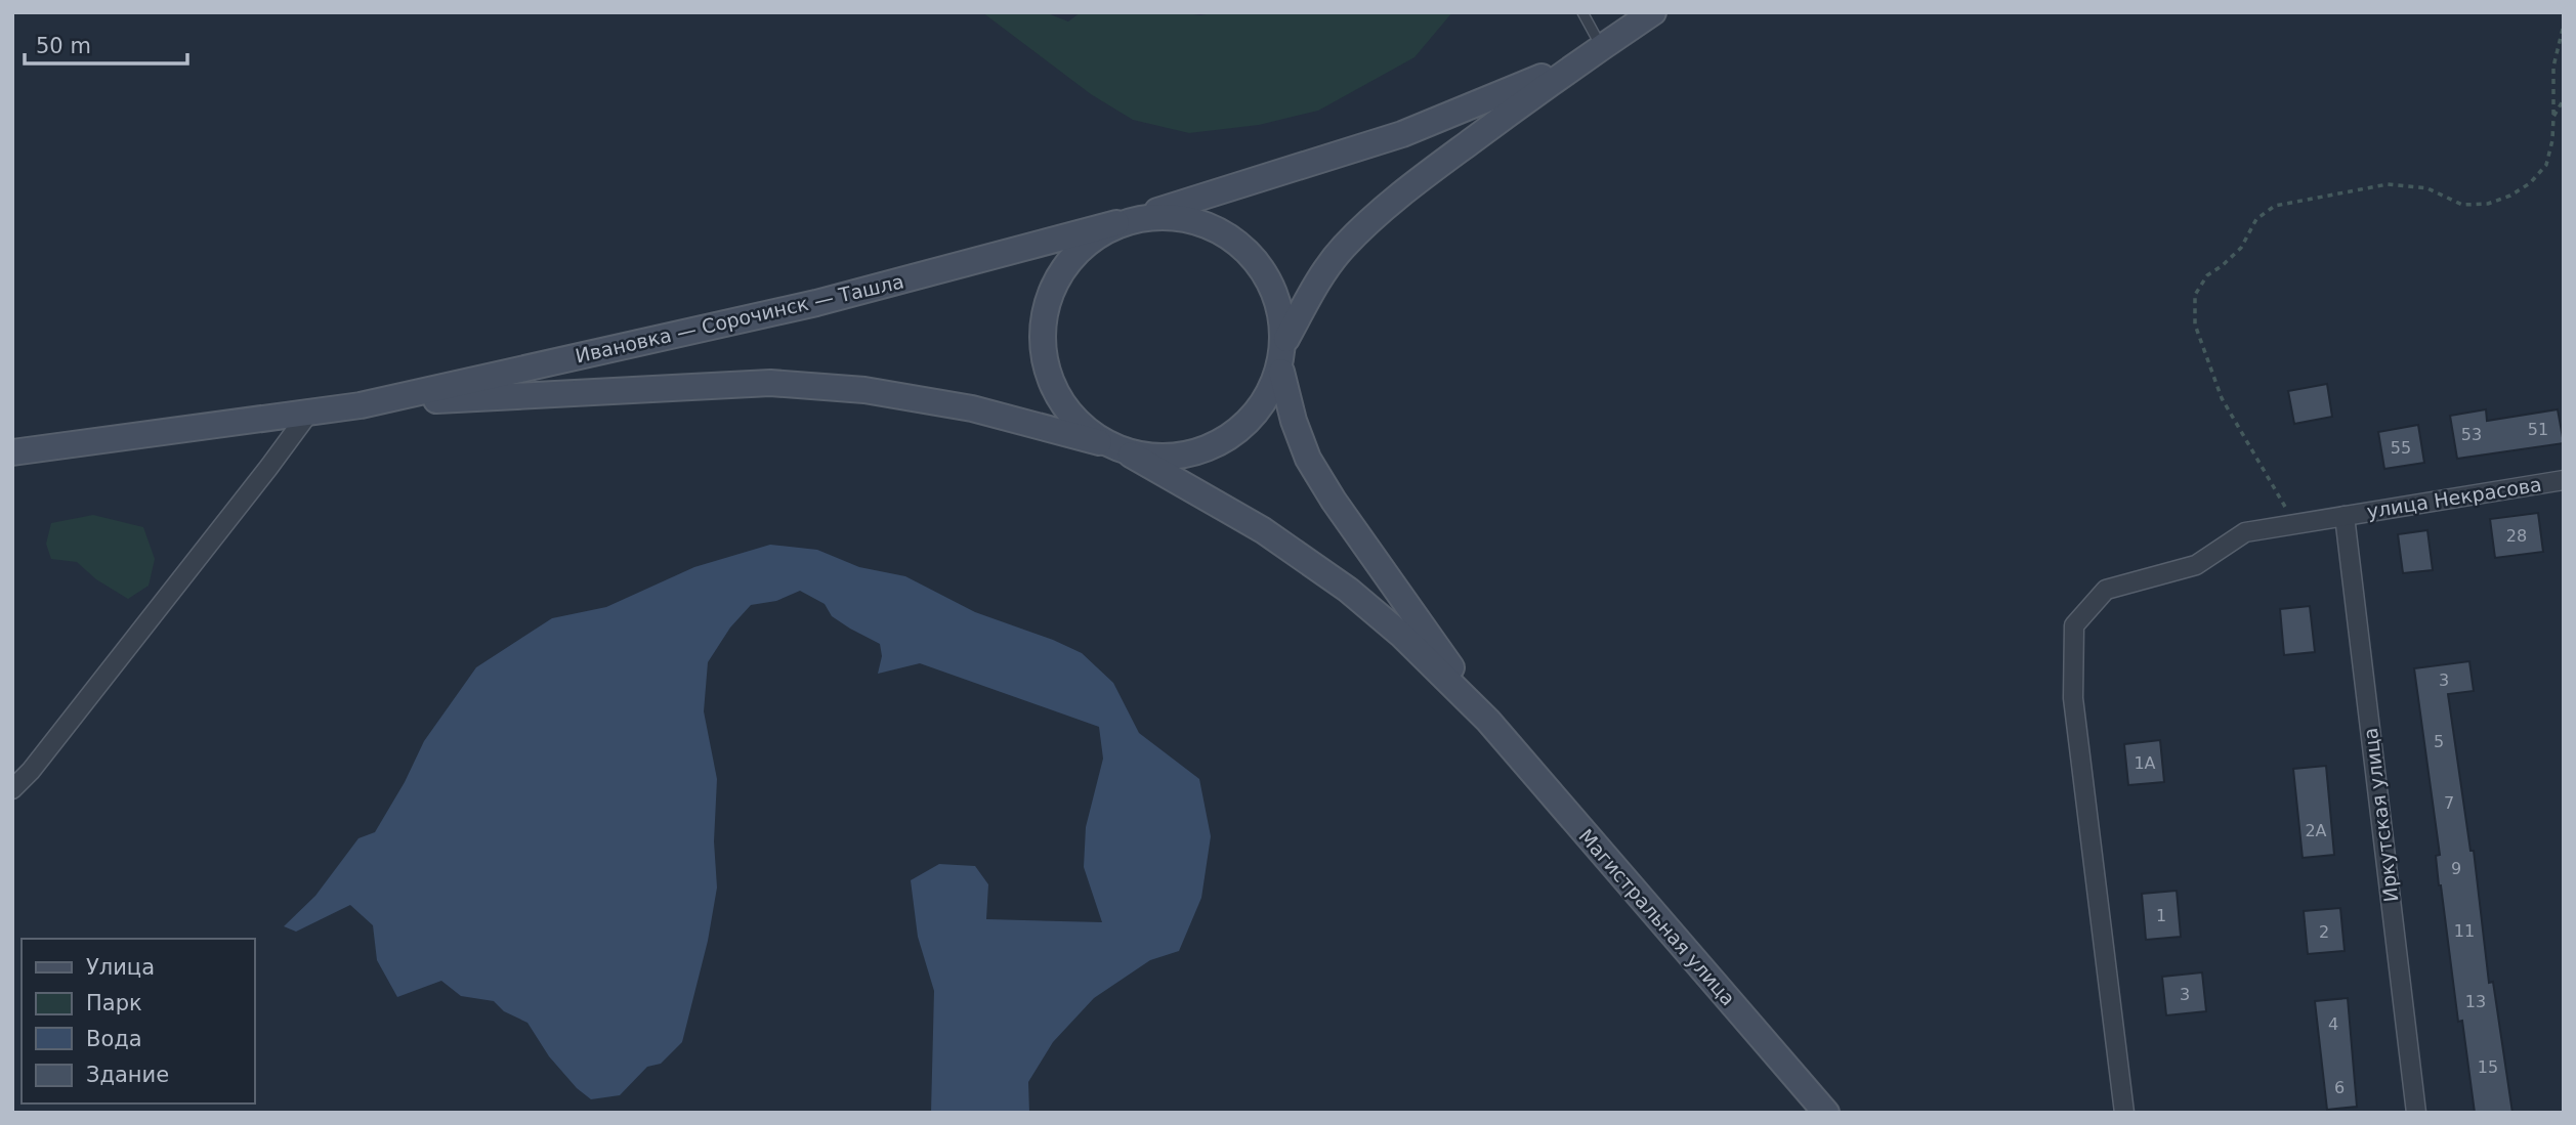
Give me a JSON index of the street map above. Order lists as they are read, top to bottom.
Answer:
{
  "streets": {
    "main road": ["Ивановка — Сорочинск — Ташла", "Магистральная улица"],
    "street": ["улица Некрасова", "Иркутская улица"]
  },
  "crossings": [
    ["Ивановка — Сорочинск — Ташла", "Магистральная улица"],
    ["улица Некрасова", "Иркутская улица"]
  ],
  "house_numbers": [
    "51",
    "53",
    "55",
    "28",
    "3",
    "5",
    "1А",
    "7",
    "2А",
    "9",
    "1",
    "11",
    "2",
    "3",
    "13",
    "4",
    "15",
    "6"
  ],
  "legend": [
    "Улица",
    "Парк",
    "Вода",
    "Здание"
  ],
  "scale_bar": "50 m"
}
